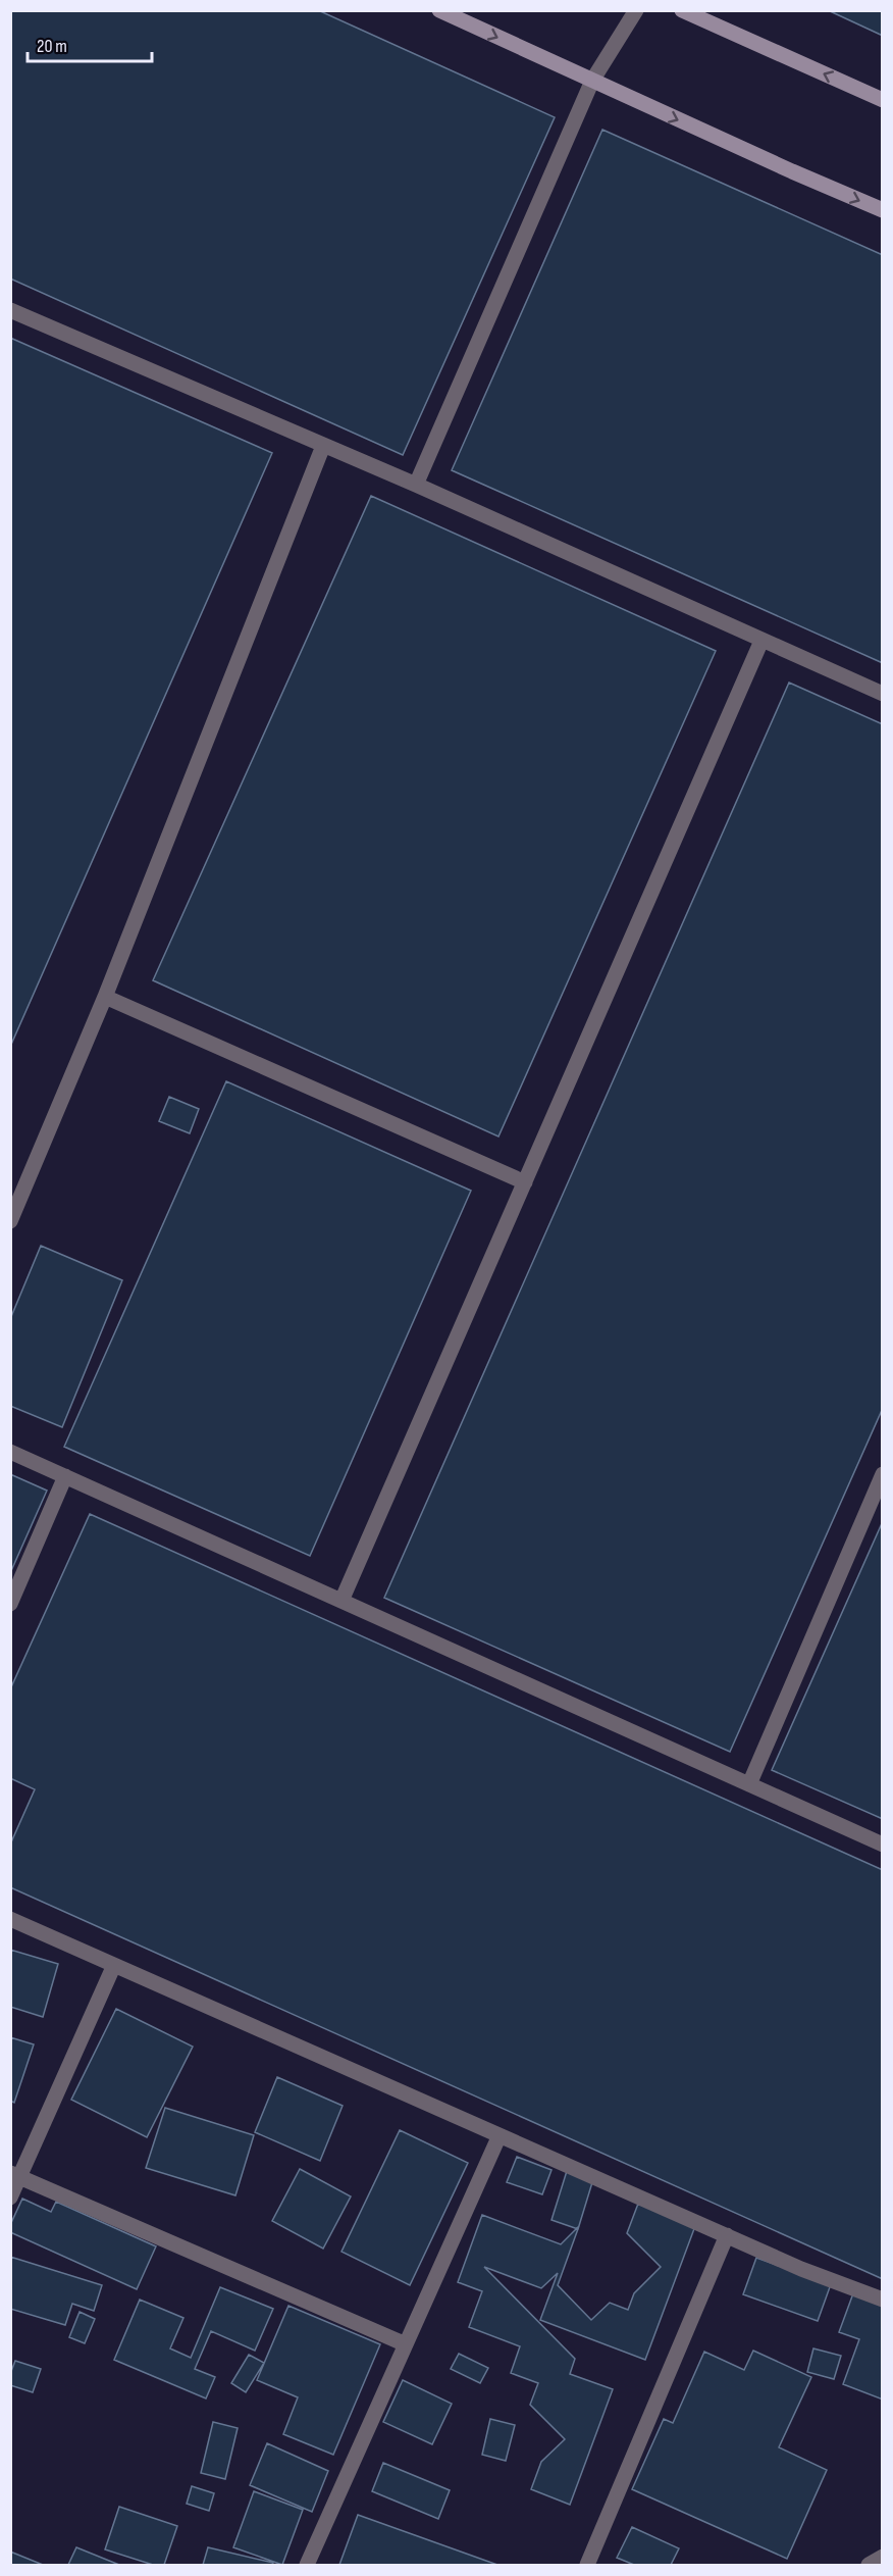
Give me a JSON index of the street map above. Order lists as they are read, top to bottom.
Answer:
{
  "scale_bar": "20 m"
}
